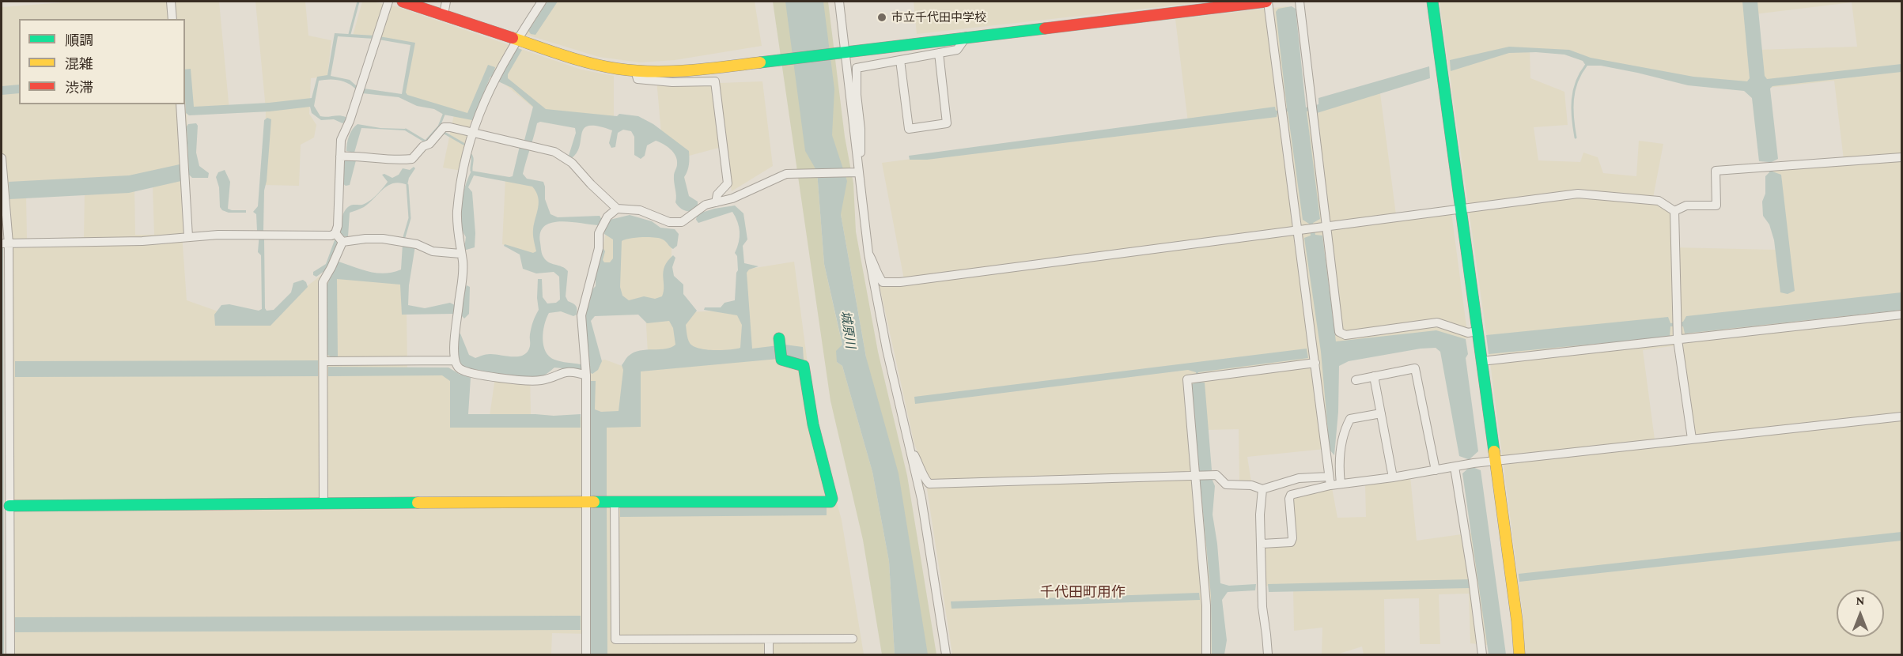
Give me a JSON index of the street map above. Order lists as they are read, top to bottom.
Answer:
{
  "districts": ["千代田町用作"],
  "water": ["城原川"],
  "places": ["市立千代田中学校"],
  "legend": ["順調", "混雑", "渋滞"],
  "north": "top"
}
